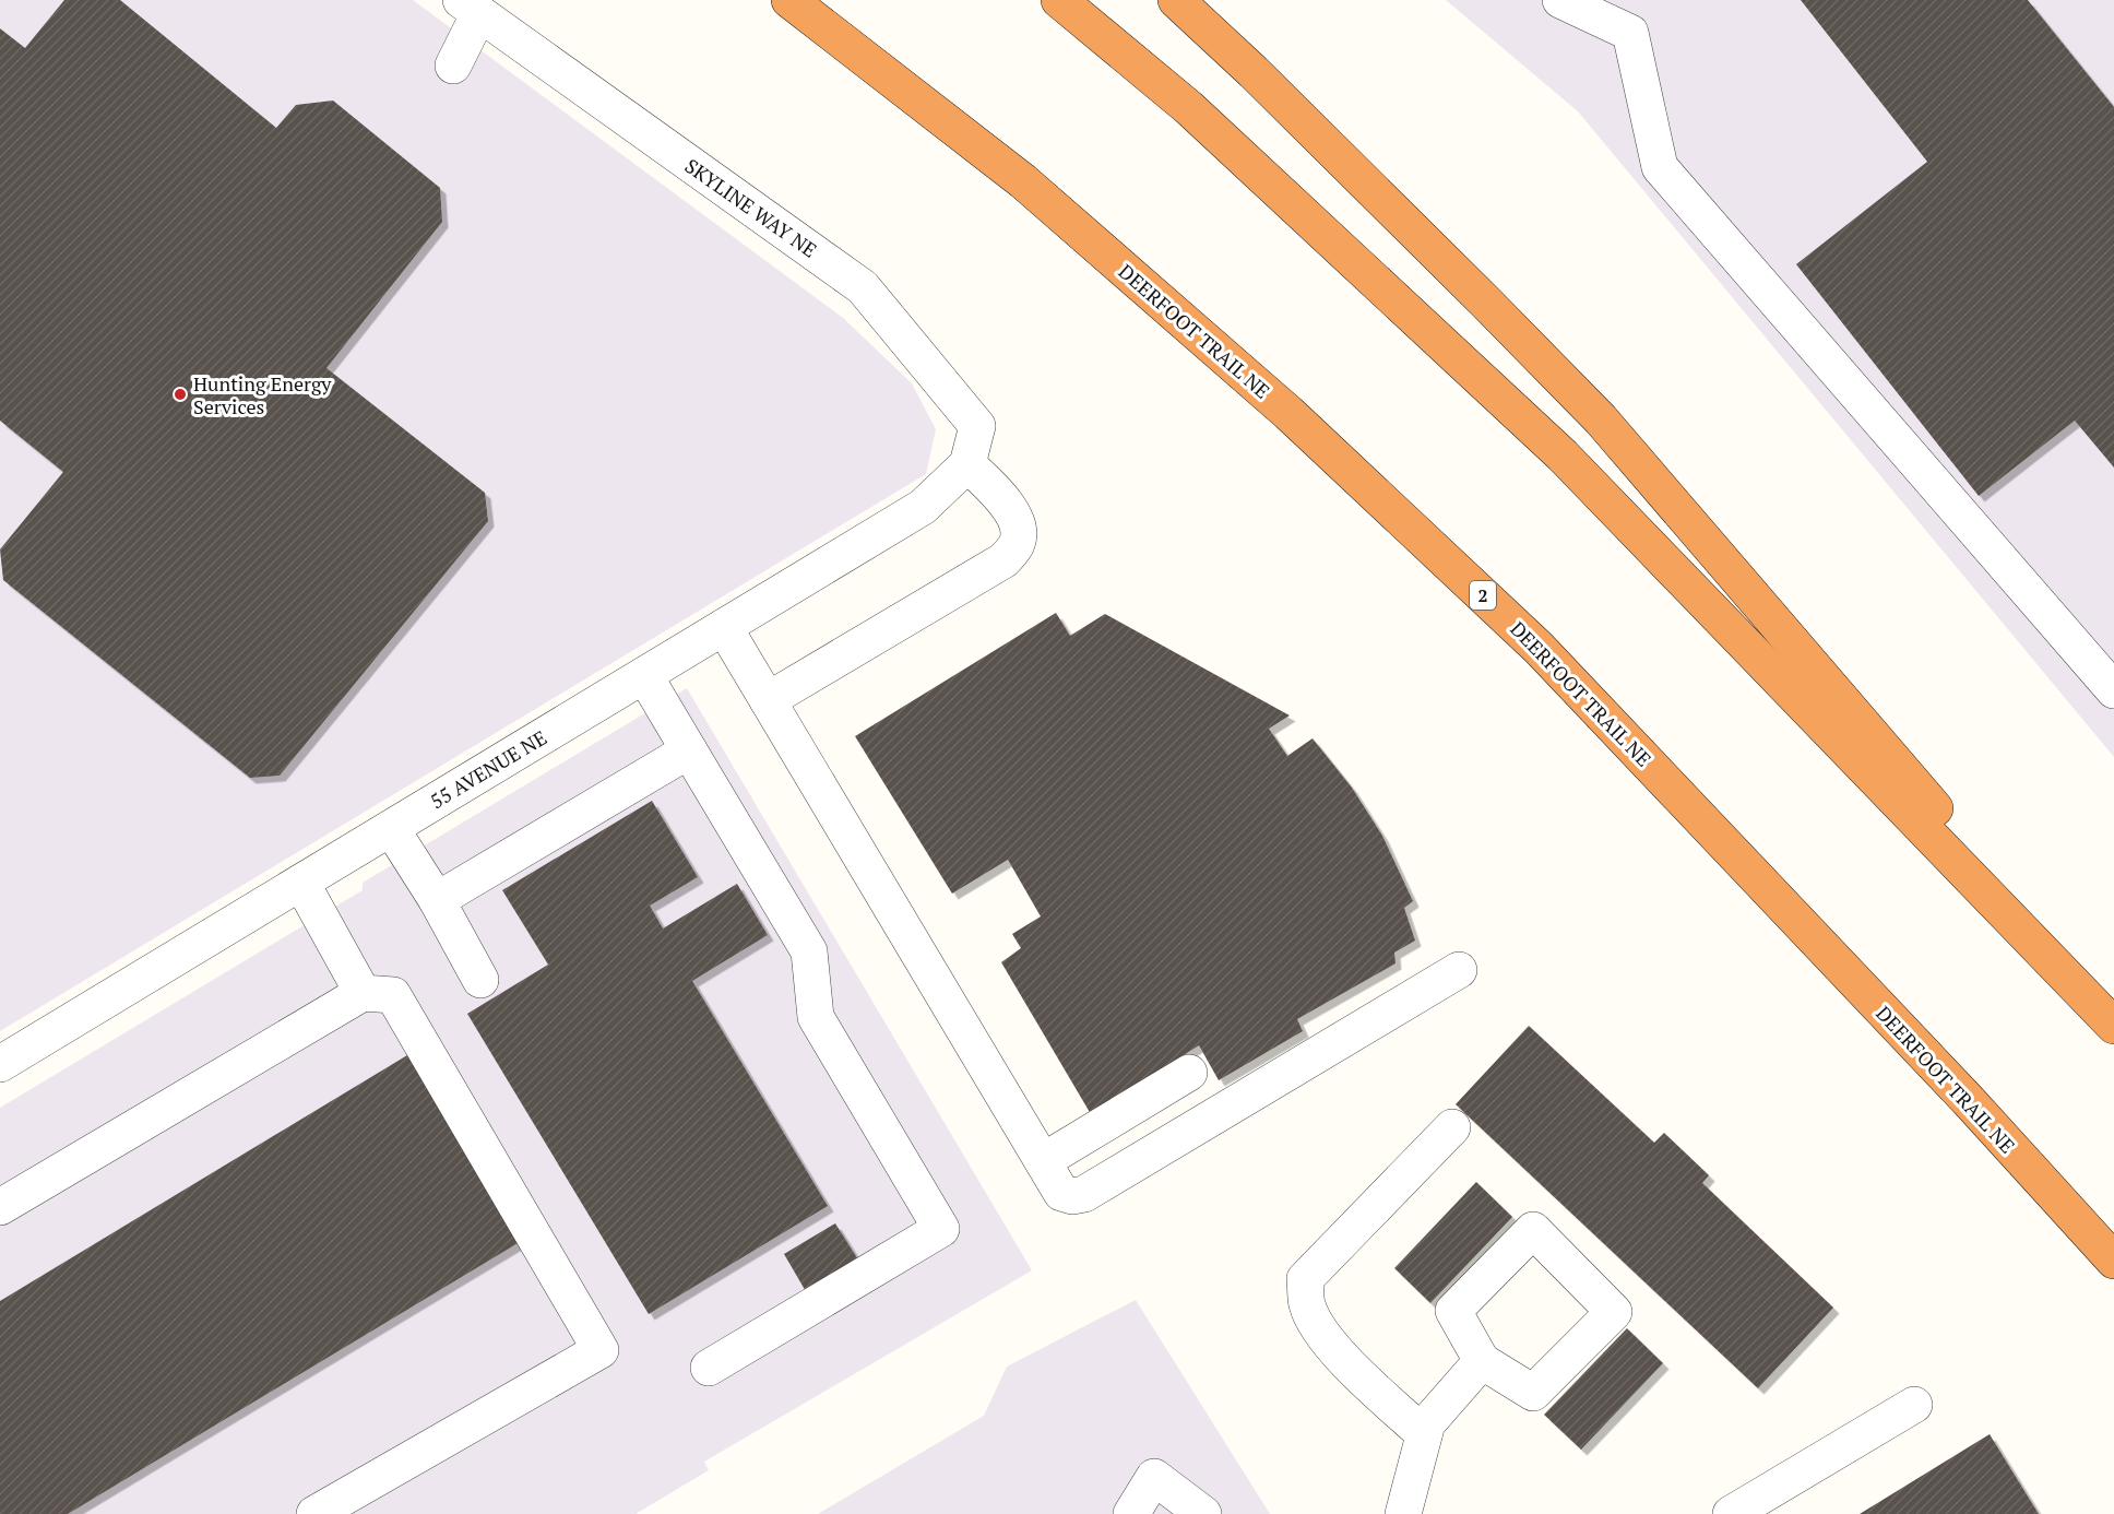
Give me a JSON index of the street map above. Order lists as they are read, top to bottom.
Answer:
{
  "streets": {
    "highway": ["DEERFOOT TRAIL NE", "2"],
    "street": ["SKYLINE WAY NE", "55 AVENUE NE"]
  },
  "crossings": [
    ["SKYLINE WAY NE", "55 AVENUE NE"]
  ],
  "places": ["Hunting Energy Services"]
}
